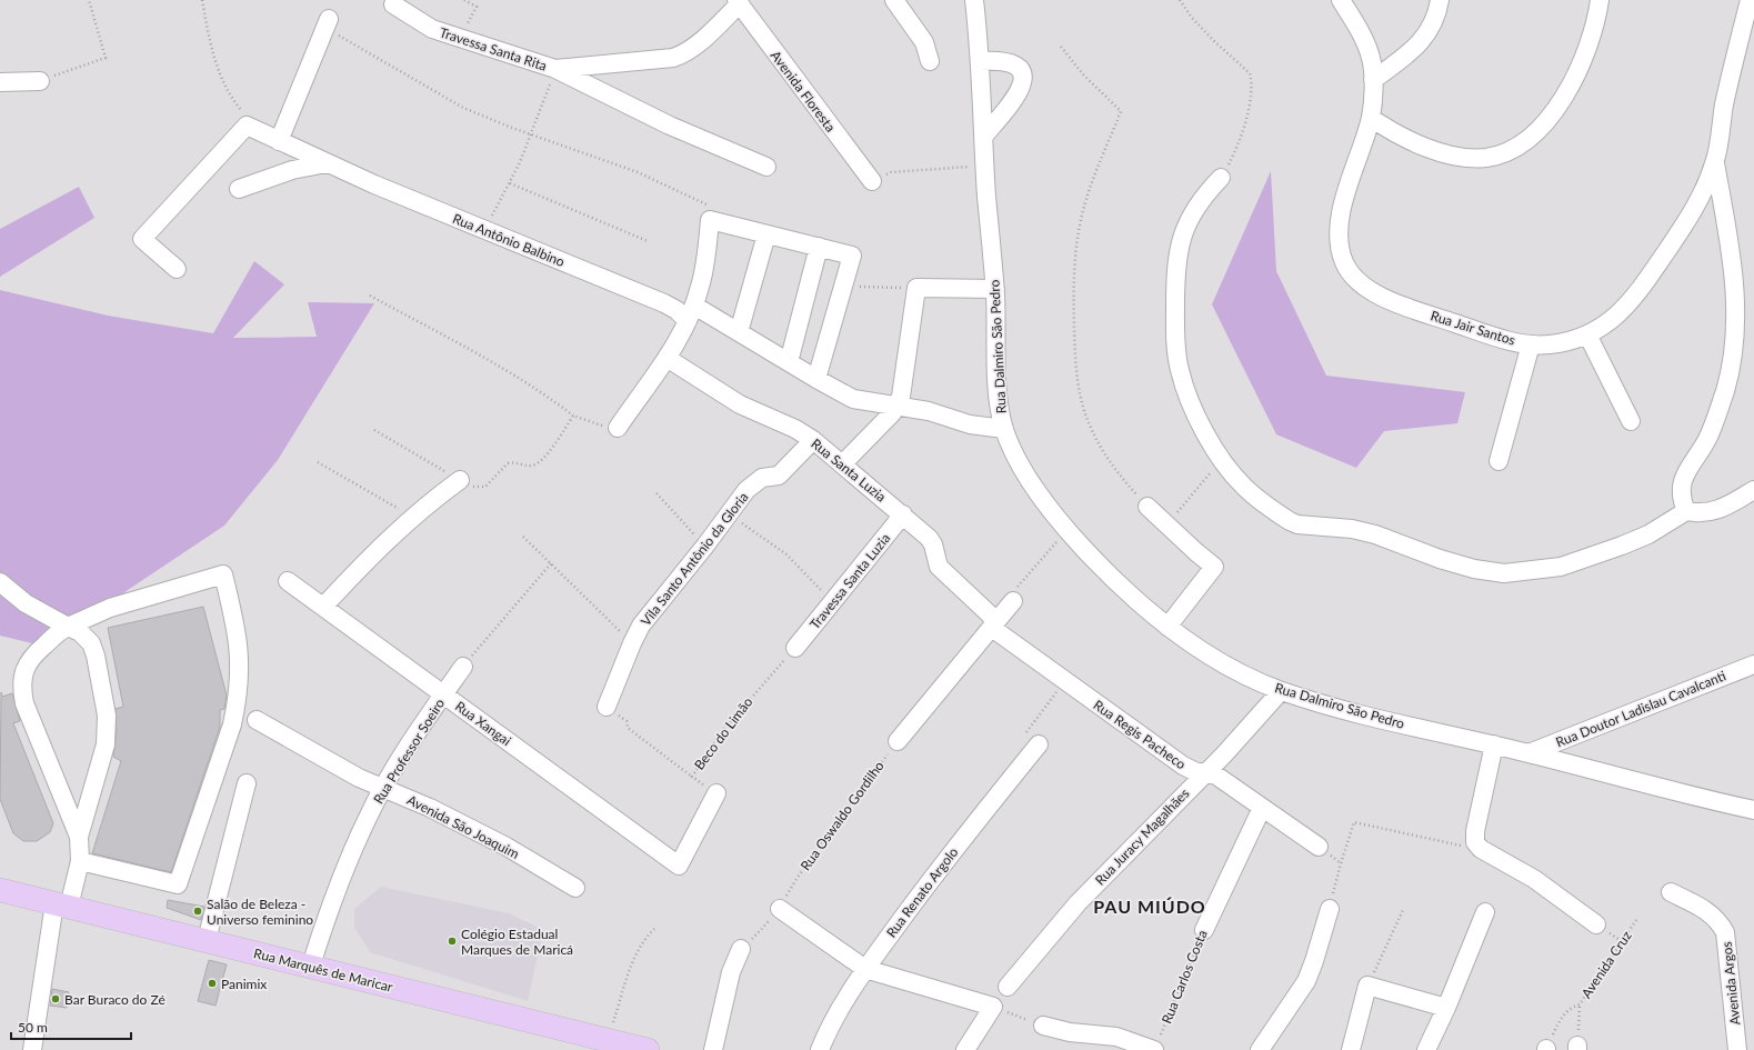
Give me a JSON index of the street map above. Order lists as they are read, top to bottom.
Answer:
{
  "streets": {
    "main road": ["Rua Marquês de Maricar"],
    "street": [
      "Travessa Santa Rita",
      "Avenida Floresta",
      "Rua Antônio Balbino",
      "Rua Jair Santos",
      "Rua Dalmiro São Pedro",
      "Rua Santa Luzia",
      "Vila Santo Antônio da Gloria",
      "Travessa Santa Luzia",
      "Rua Doutor Ladislau Cavalcanti",
      "Rua Xangai",
      "Rua Regis Pacheco",
      "Rua Professor Soeiro",
      "Avenida São Joaquim",
      "Rua Juracy Magalhães",
      "Rua Renato Argolo",
      "Rua Carlos Costa",
      "Avenida Argos"
    ],
    "path": ["Beco do Limão", "Rua Oswaldo Gordilho", "Avenida Cruz"]
  },
  "crossings": [
    ["Travessa Santa Rita", "Avenida Floresta"],
    ["Rua Antônio Balbino", "Rua Dalmiro São Pedro"],
    ["Rua Dalmiro São Pedro", "Rua Doutor Ladislau Cavalcanti"],
    ["Rua Dalmiro São Pedro", "Rua Juracy Magalhães"],
    ["Rua Santa Luzia", "Vila Santo Antônio da Gloria"],
    ["Rua Santa Luzia", "Travessa Santa Luzia"],
    ["Rua Santa Luzia", "Rua Regis Pacheco"],
    ["Travessa Santa Luzia", "Beco do Limão"],
    ["Rua Xangai", "Beco do Limão"],
    ["Rua Xangai", "Rua Professor Soeiro"],
    ["Rua Regis Pacheco", "Rua Juracy Magalhães"],
    ["Rua Regis Pacheco", "Rua Carlos Costa"],
    ["Rua Professor Soeiro", "Avenida São Joaquim"],
    ["Rua Professor Soeiro", "Rua Marquês de Maricar"]
  ],
  "districts": ["PAU MIÚDO"],
  "places": [
    "Salão de Beleza - Universo feminino",
    "Colégio Estadual Marques de Maricá",
    "Panimix",
    "Bar Buraco do Zé"
  ],
  "scale_bar": "50 m"
}
